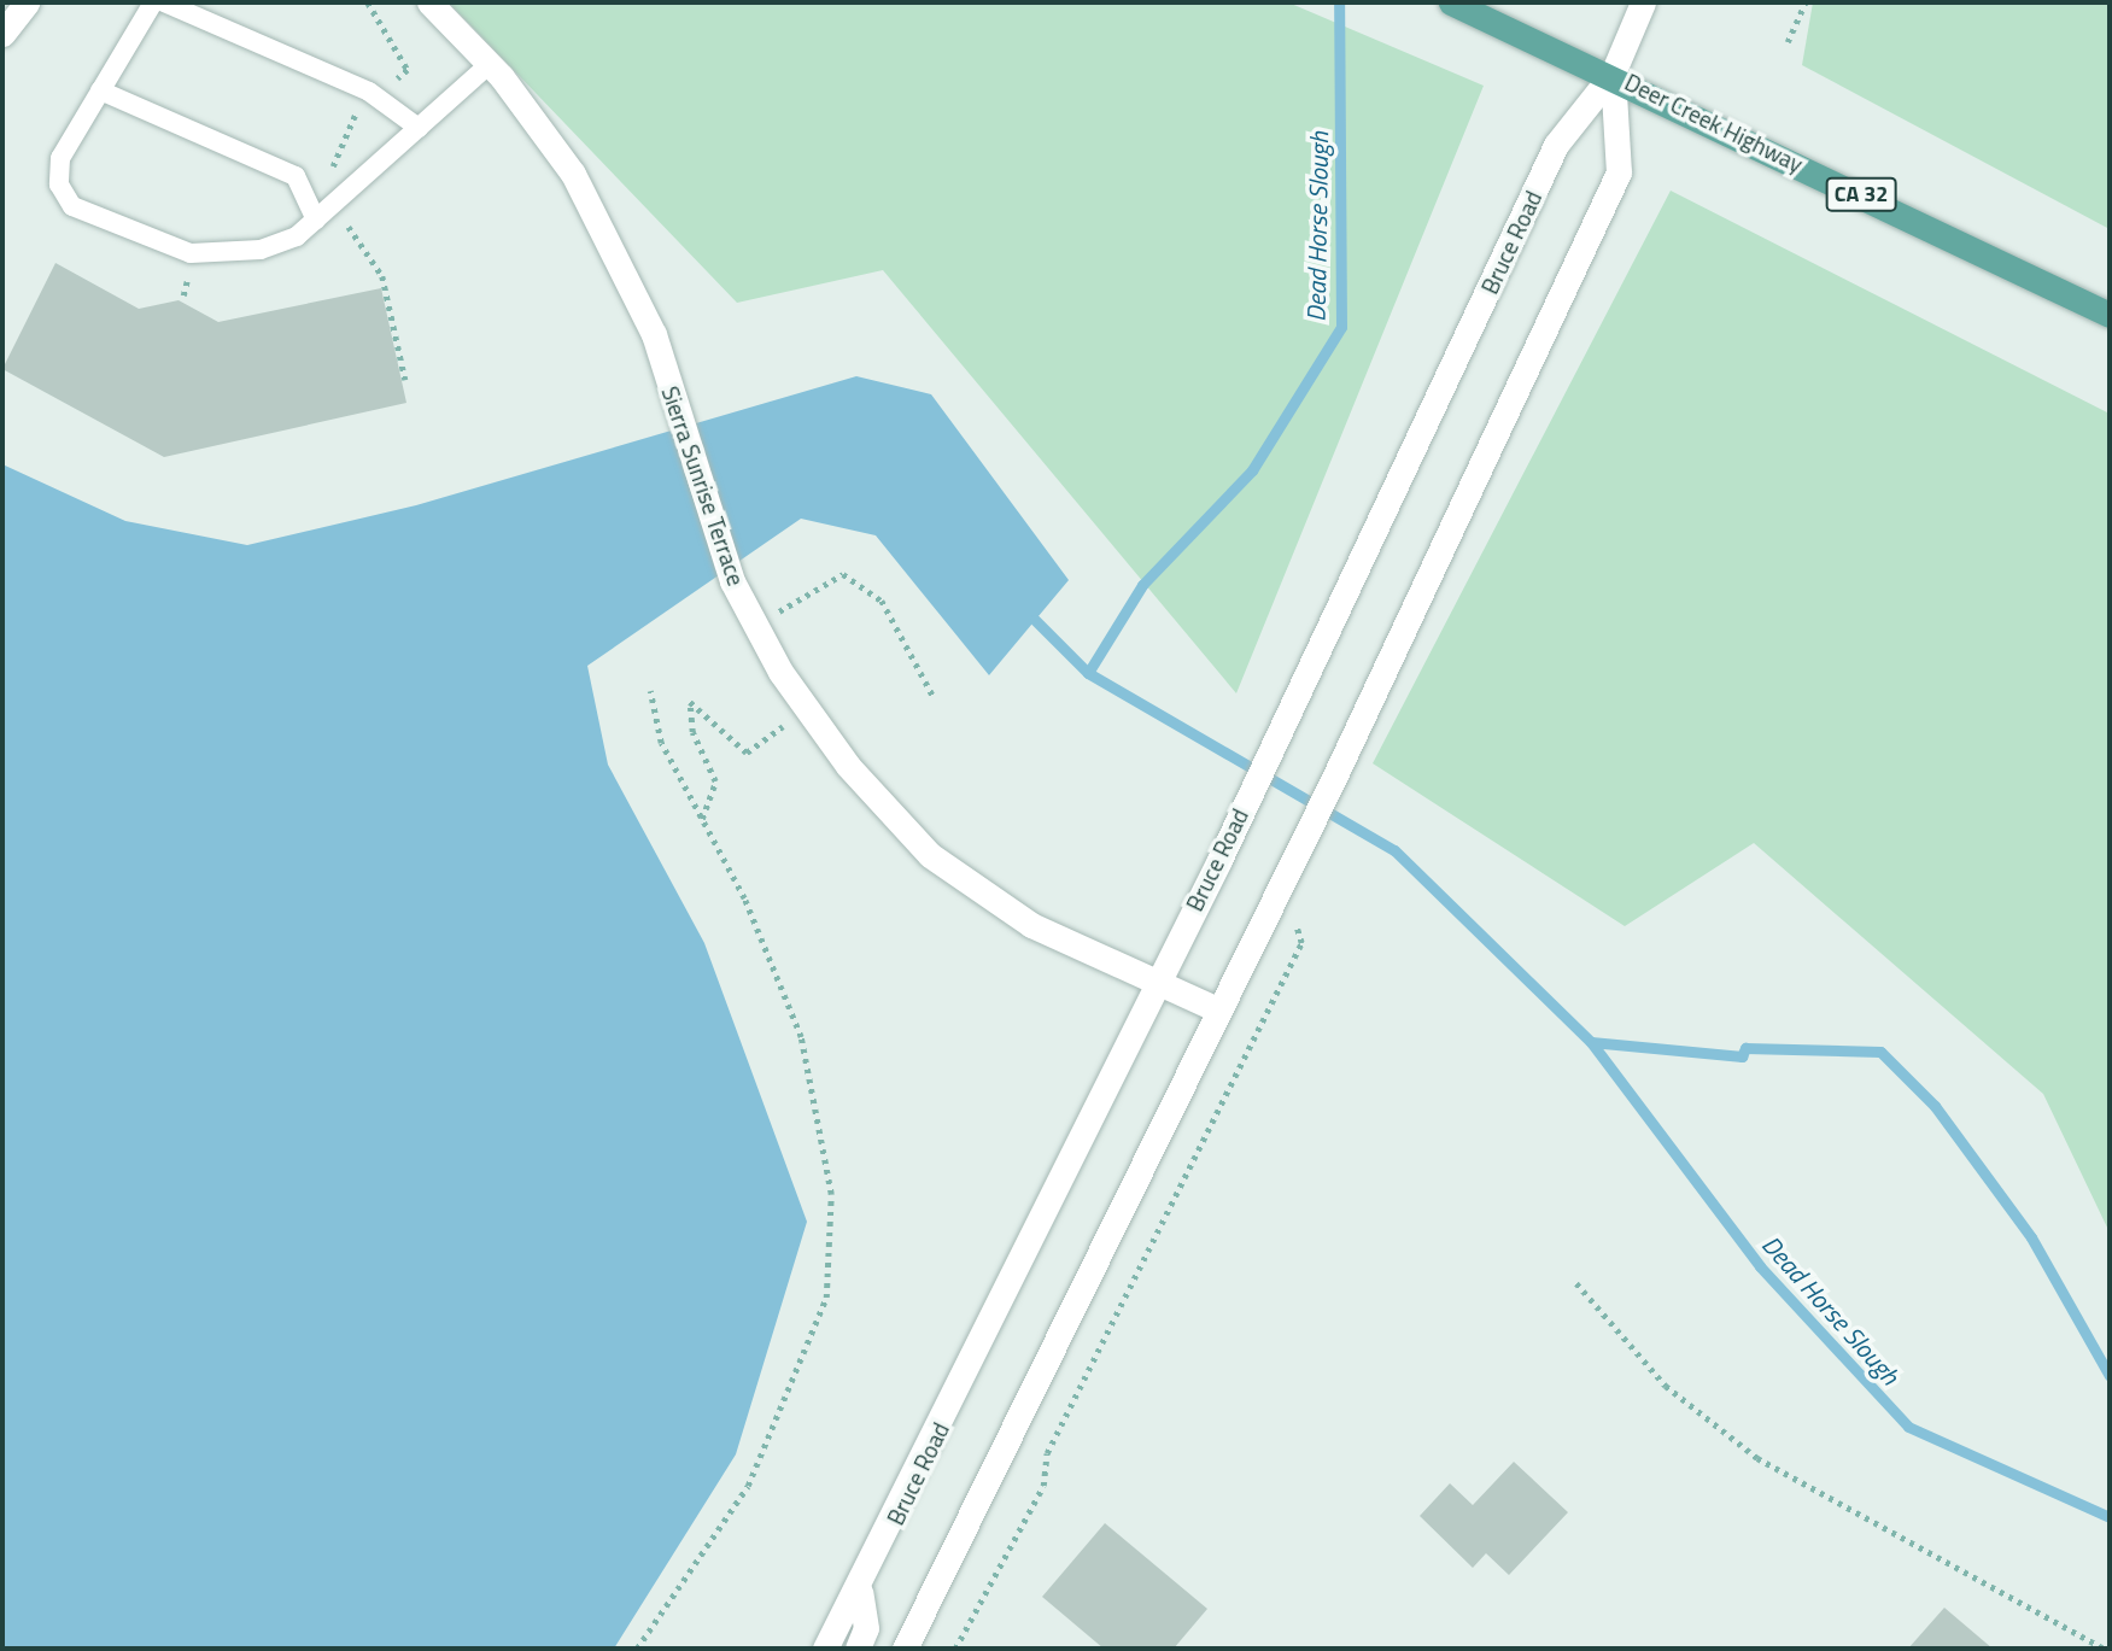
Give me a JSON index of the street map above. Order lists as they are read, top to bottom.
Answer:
{
  "streets": {
    "main road": [
      "Deer Creek Highway",
      "CA 32",
      "Bruce Road",
      "Sierra Sunrise Terrace"
    ]
  },
  "crossings": [
    ["Deer Creek Highway", "Bruce Road"],
    ["Bruce Road", "Sierra Sunrise Terrace"]
  ],
  "water": ["Dead Horse Slough"]
}
